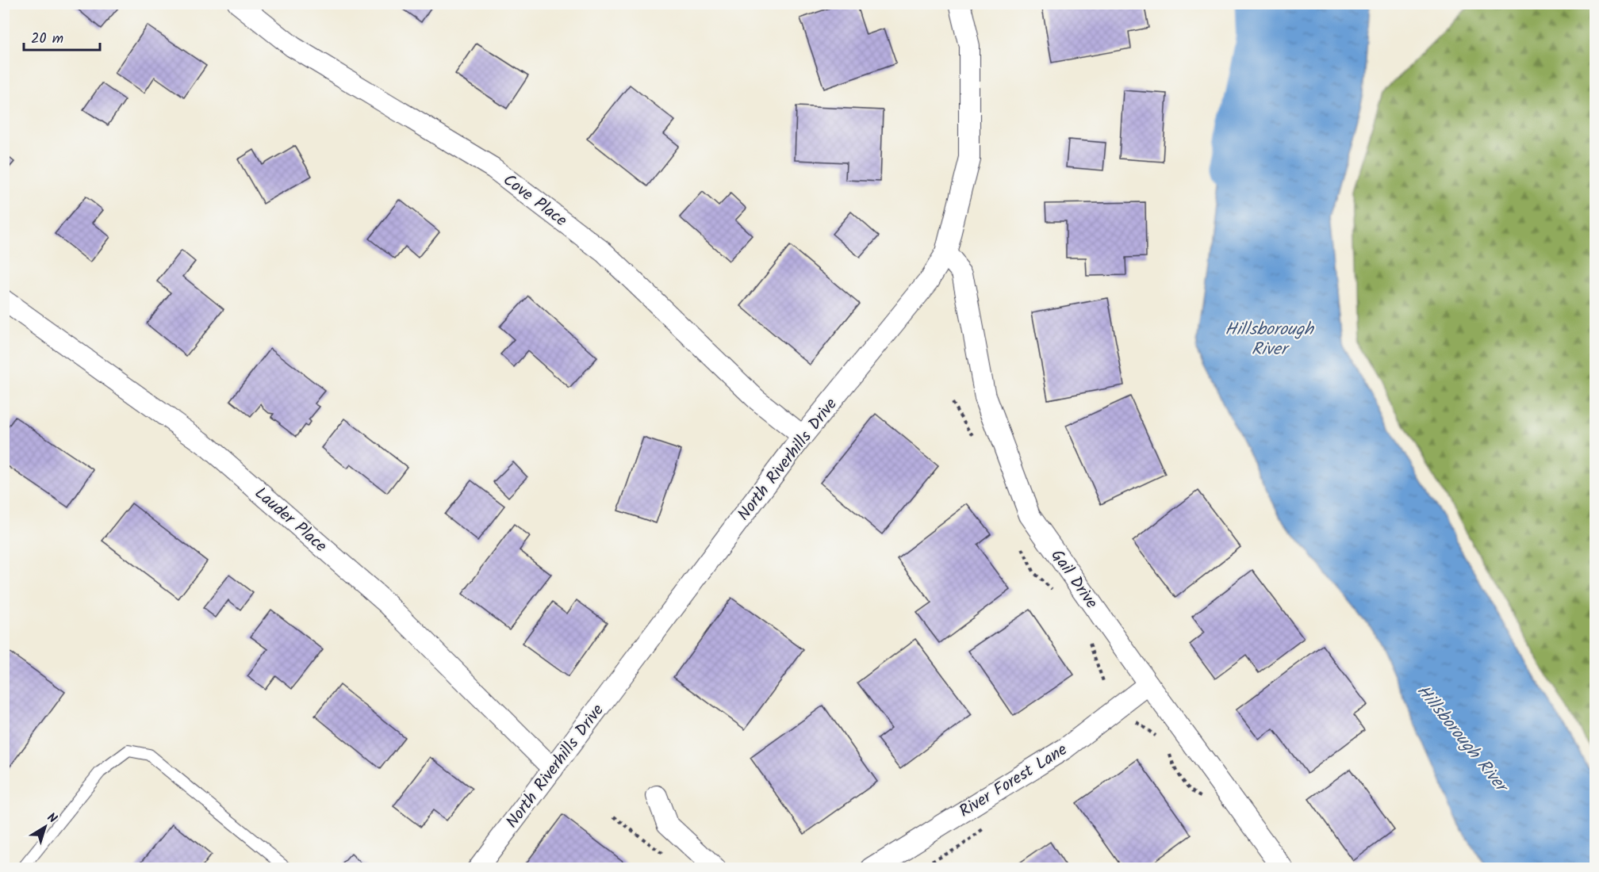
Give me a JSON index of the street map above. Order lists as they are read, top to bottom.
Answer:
{
  "streets": {
    "street": [
      "Cove Place",
      "North Riverhills Drive",
      "Lauder Place",
      "Gail Drive",
      "River Forest Lane"
    ]
  },
  "crossings": [
    ["Cove Place", "North Riverhills Drive"],
    ["North Riverhills Drive", "Lauder Place"],
    ["North Riverhills Drive", "Gail Drive"],
    ["Gail Drive", "River Forest Lane"]
  ],
  "water": ["Hillsborough River"],
  "scale_bar": "20 m",
  "north": "top right"
}
